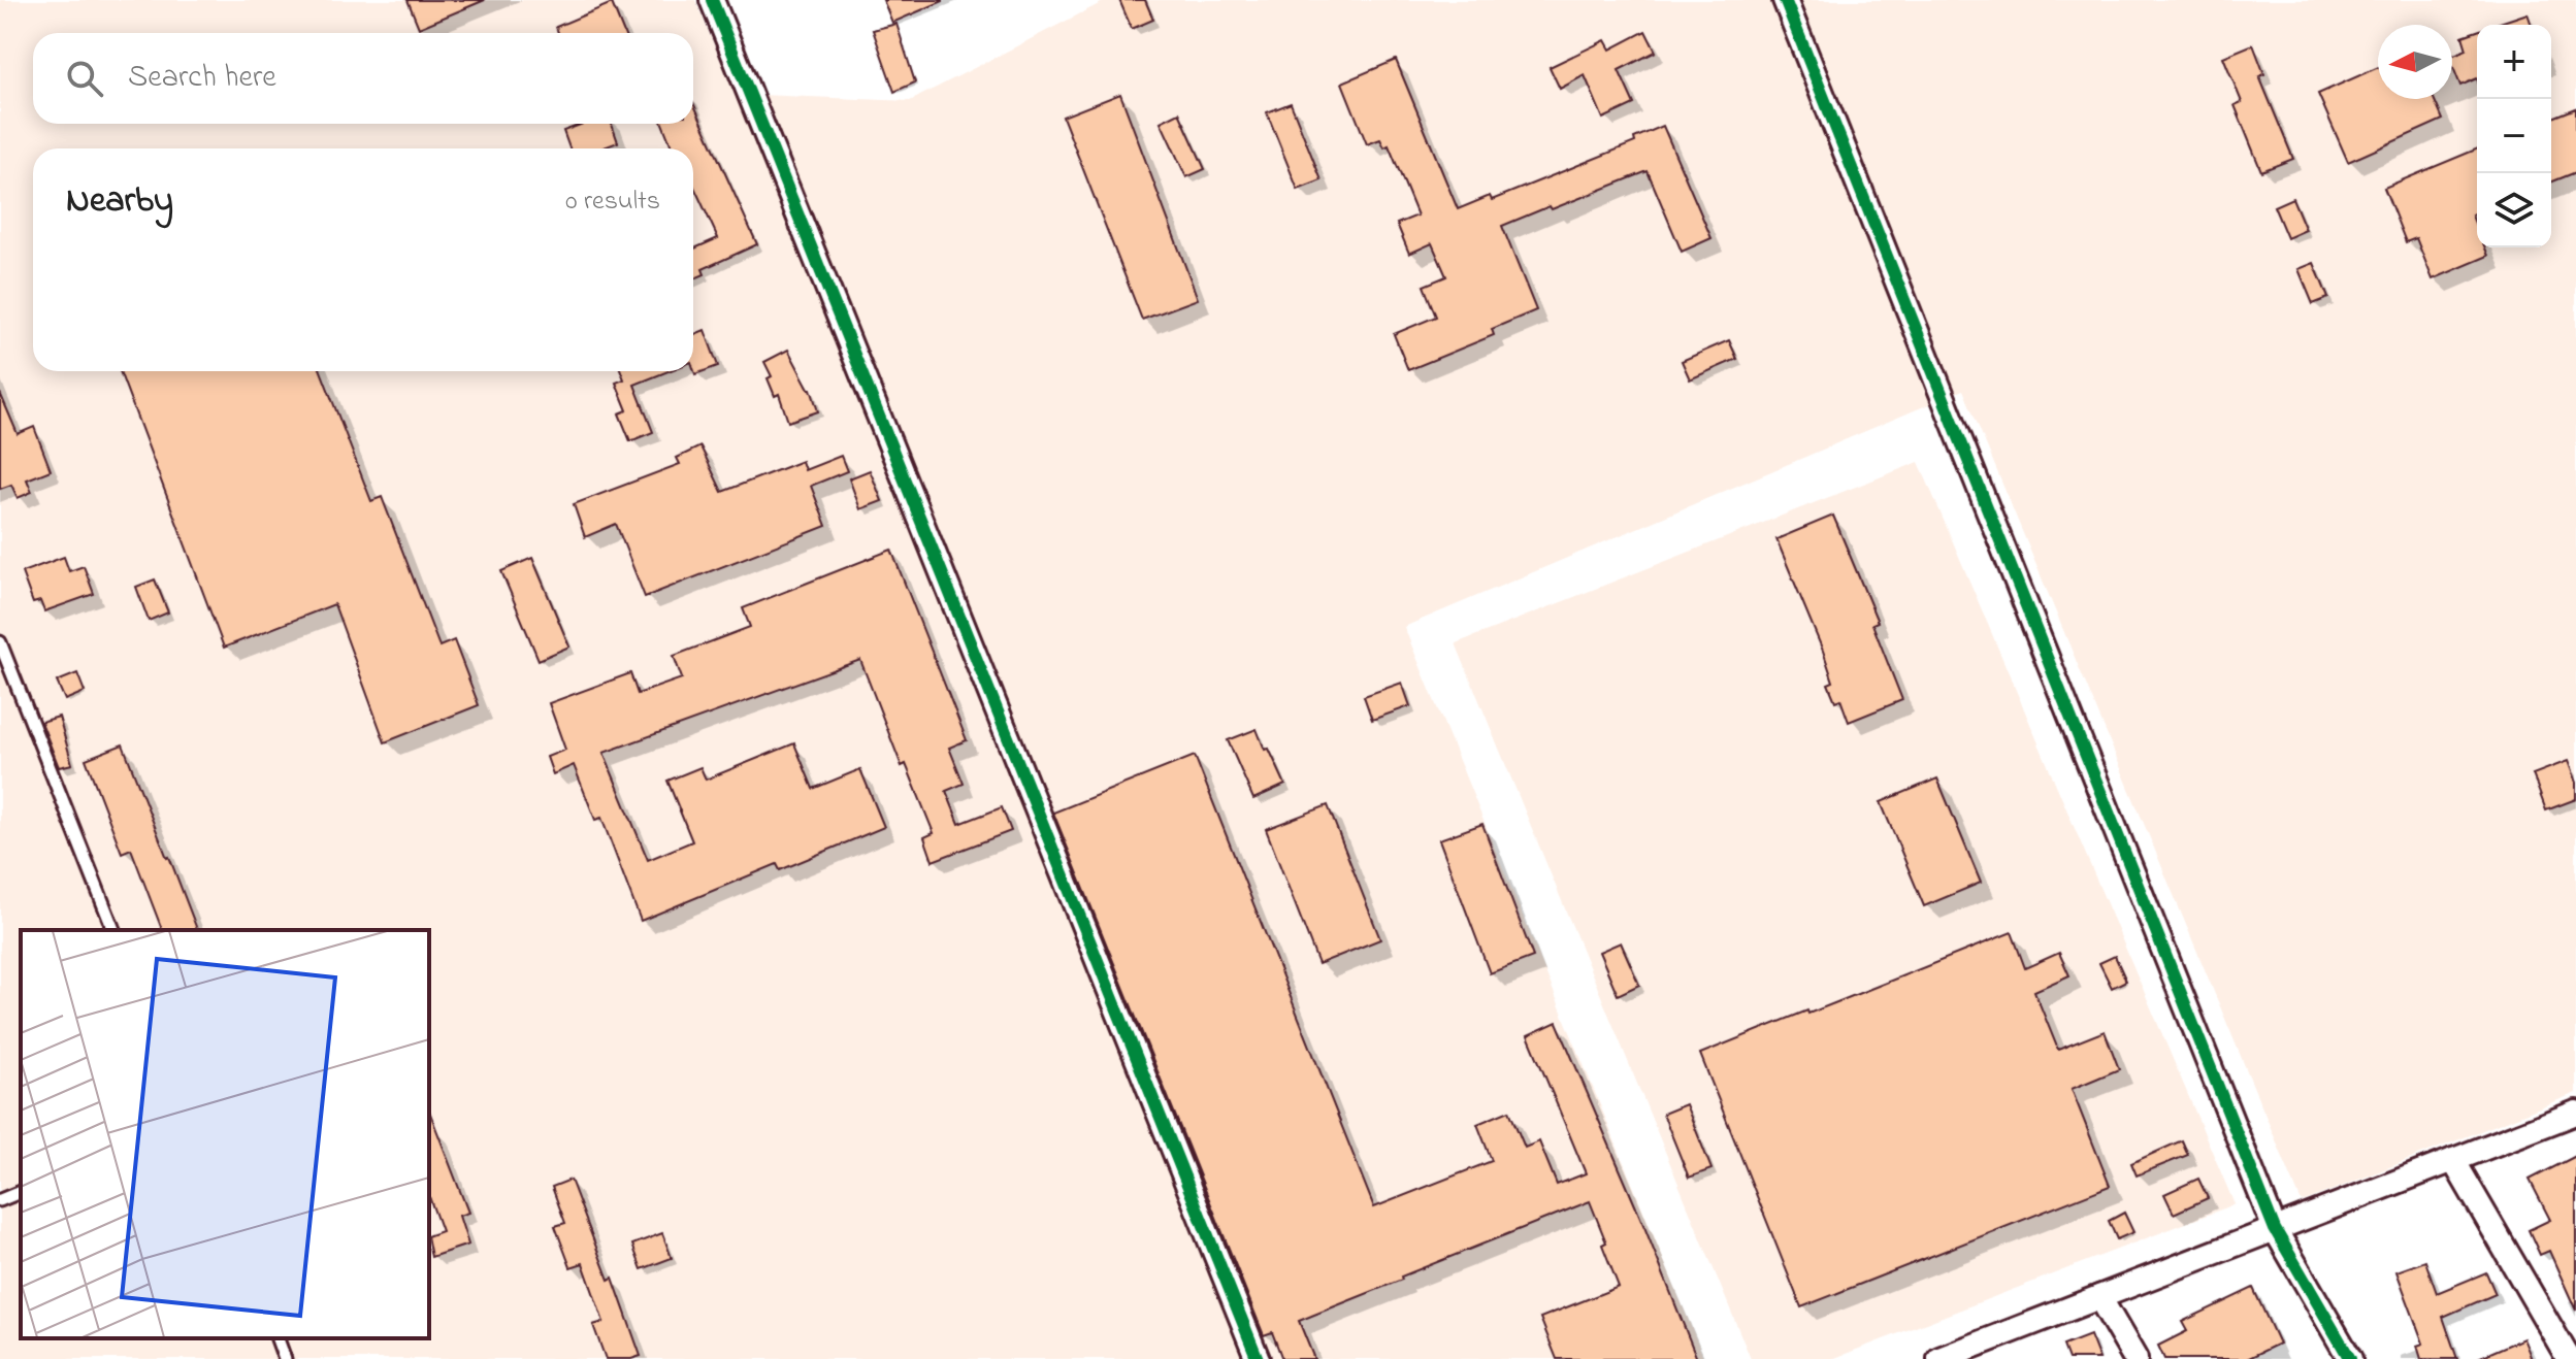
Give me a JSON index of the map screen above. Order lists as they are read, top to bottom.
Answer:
{
  "north": "left",
  "page": {
    "map_buttons": ["+", "−"],
    "search": "Search here",
    "heading": ["Nearby", "0 results"]
  }
}
